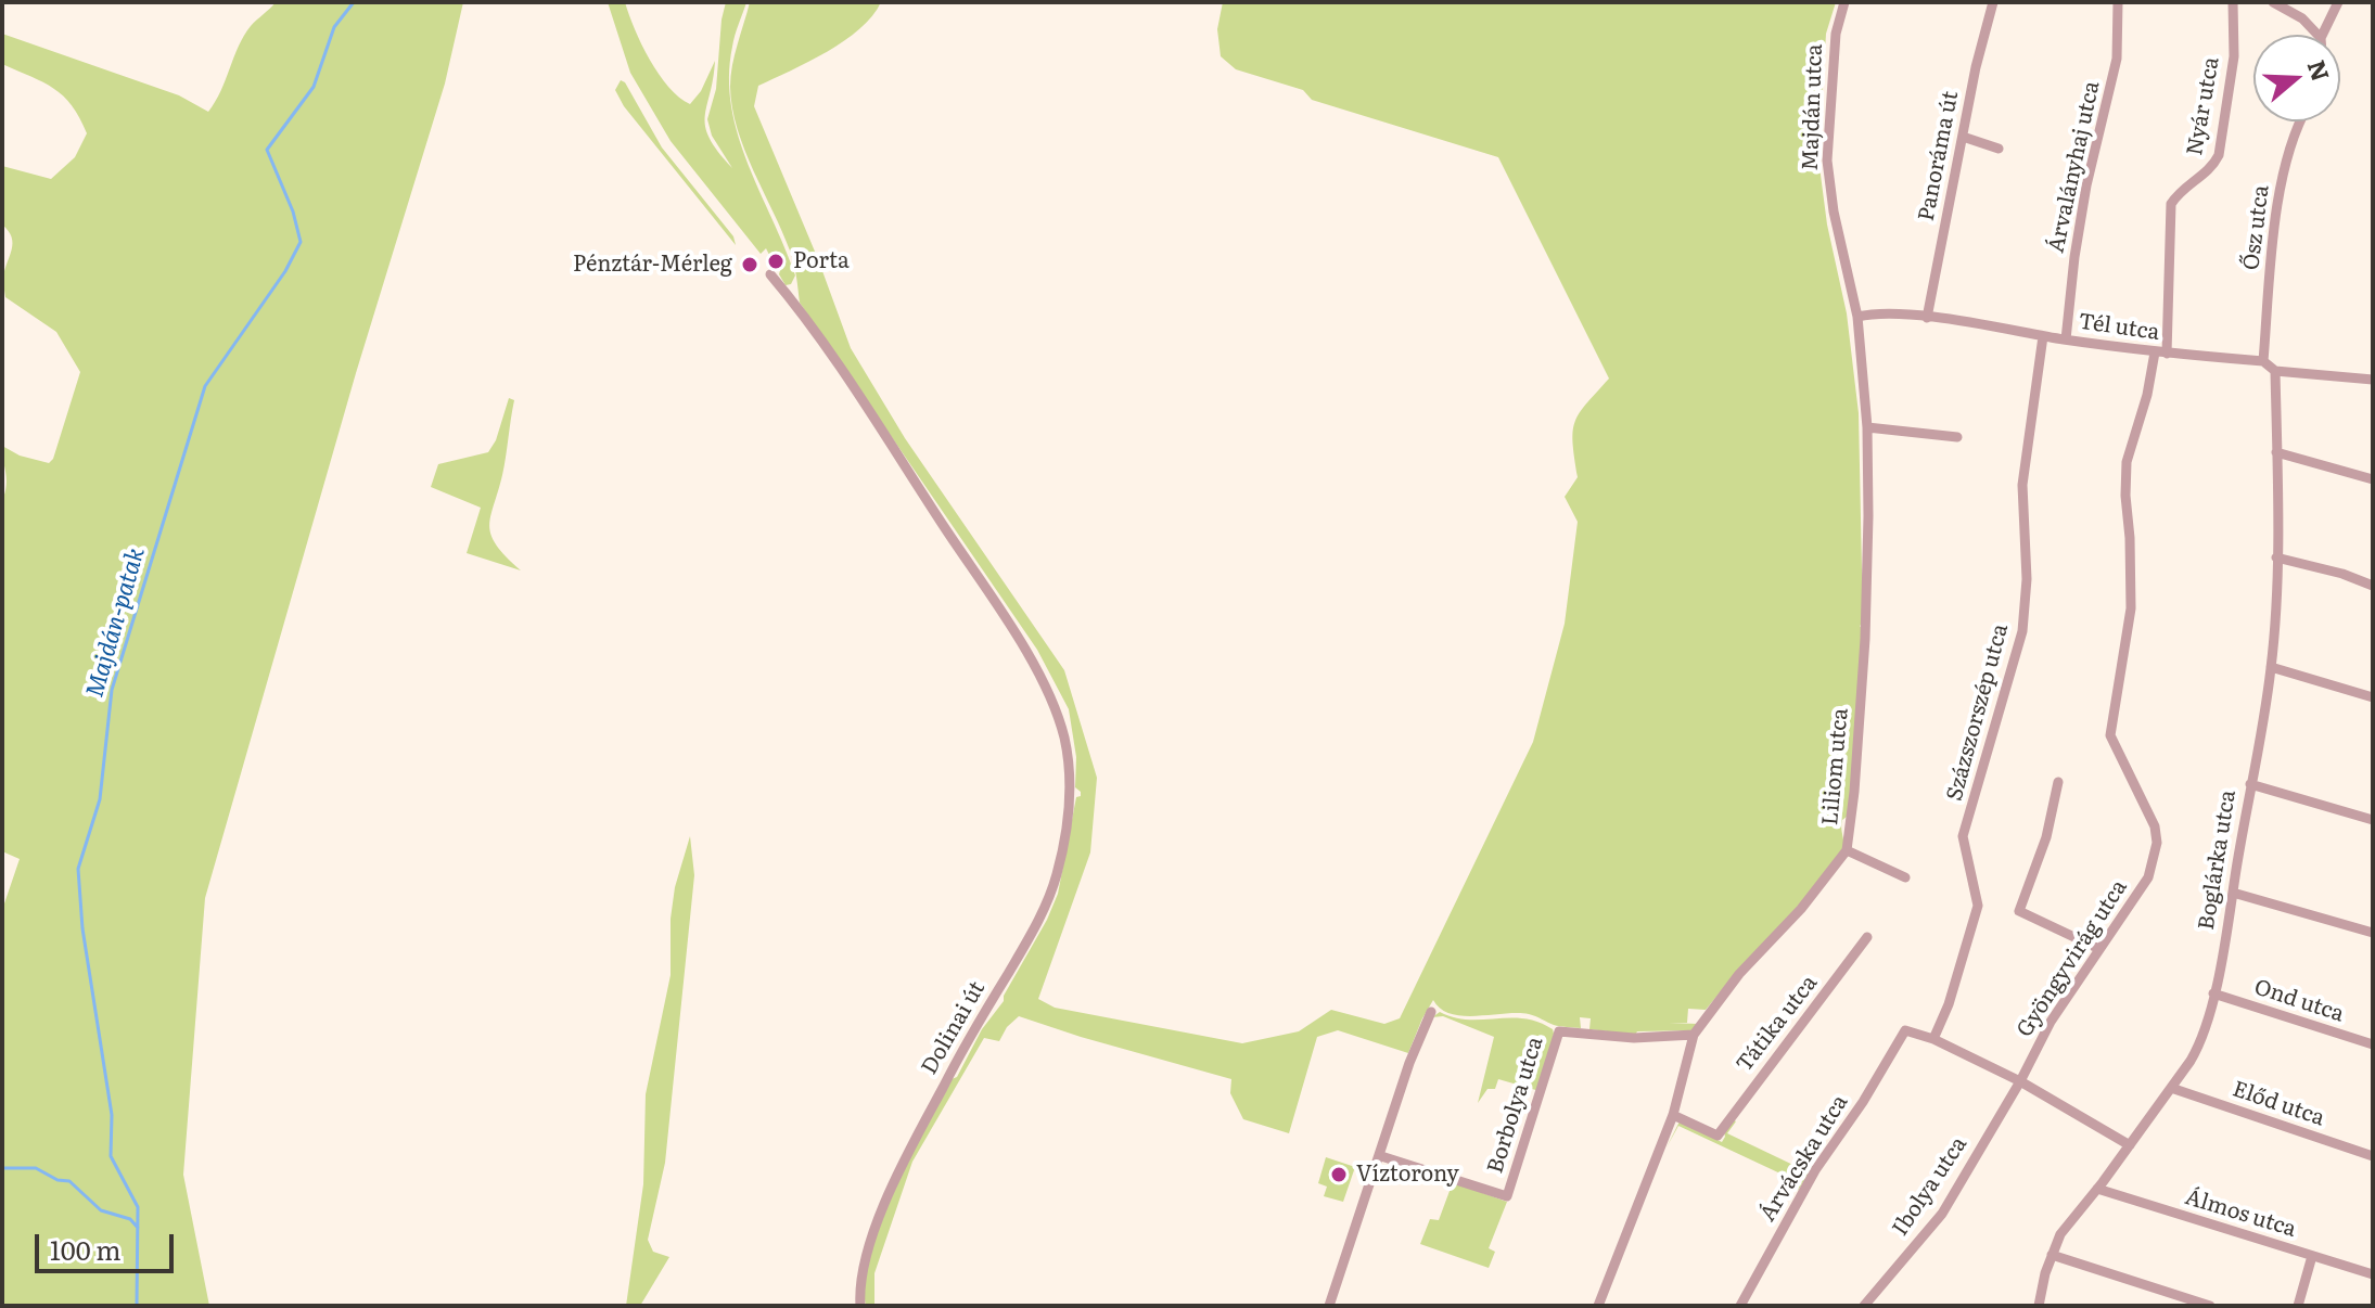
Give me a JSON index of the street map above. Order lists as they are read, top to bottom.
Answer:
{
  "streets": {
    "street": [
      "Nyár utca",
      "Majdán utca",
      "Panoráma út",
      "Árvalányhaj utca",
      "Ősz utca",
      "Tél utca",
      "Százszorszép utca",
      "Liliom utca",
      "Boglárka utca",
      "Gyöngyvirág utca",
      "Ond utca",
      "Tátika utca",
      "Dolinai út",
      "Előd utca",
      "Borbolya utca",
      "Árvácska utca",
      "Ibolya utca",
      "Álmos utca"
    ]
  },
  "crossings": [
    ["Nyár utca", "Tél utca"],
    ["Nyár utca", "Gyöngyvirág utca"],
    ["Majdán utca", "Tél utca"],
    ["Majdán utca", "Liliom utca"],
    ["Panoráma út", "Tél utca"],
    ["Árvalányhaj utca", "Tél utca"],
    ["Ősz utca", "Tél utca"],
    ["Tél utca", "Százszorszép utca"],
    ["Tél utca", "Liliom utca"],
    ["Tél utca", "Gyöngyvirág utca"],
    ["Százszorszép utca", "Árvácska utca"],
    ["Liliom utca", "Tátika utca"],
    ["Liliom utca", "Borbolya utca"],
    ["Boglárka utca", "Ond utca"],
    ["Boglárka utca", "Előd utca"],
    ["Boglárka utca", "Álmos utca"],
    ["Gyöngyvirág utca", "Ibolya utca"]
  ],
  "water": ["Majdán-patak"],
  "places": ["Porta", "Pénztár-Mérleg", "Víztorony"],
  "scale_bar": "100 m",
  "north": "right"
}
